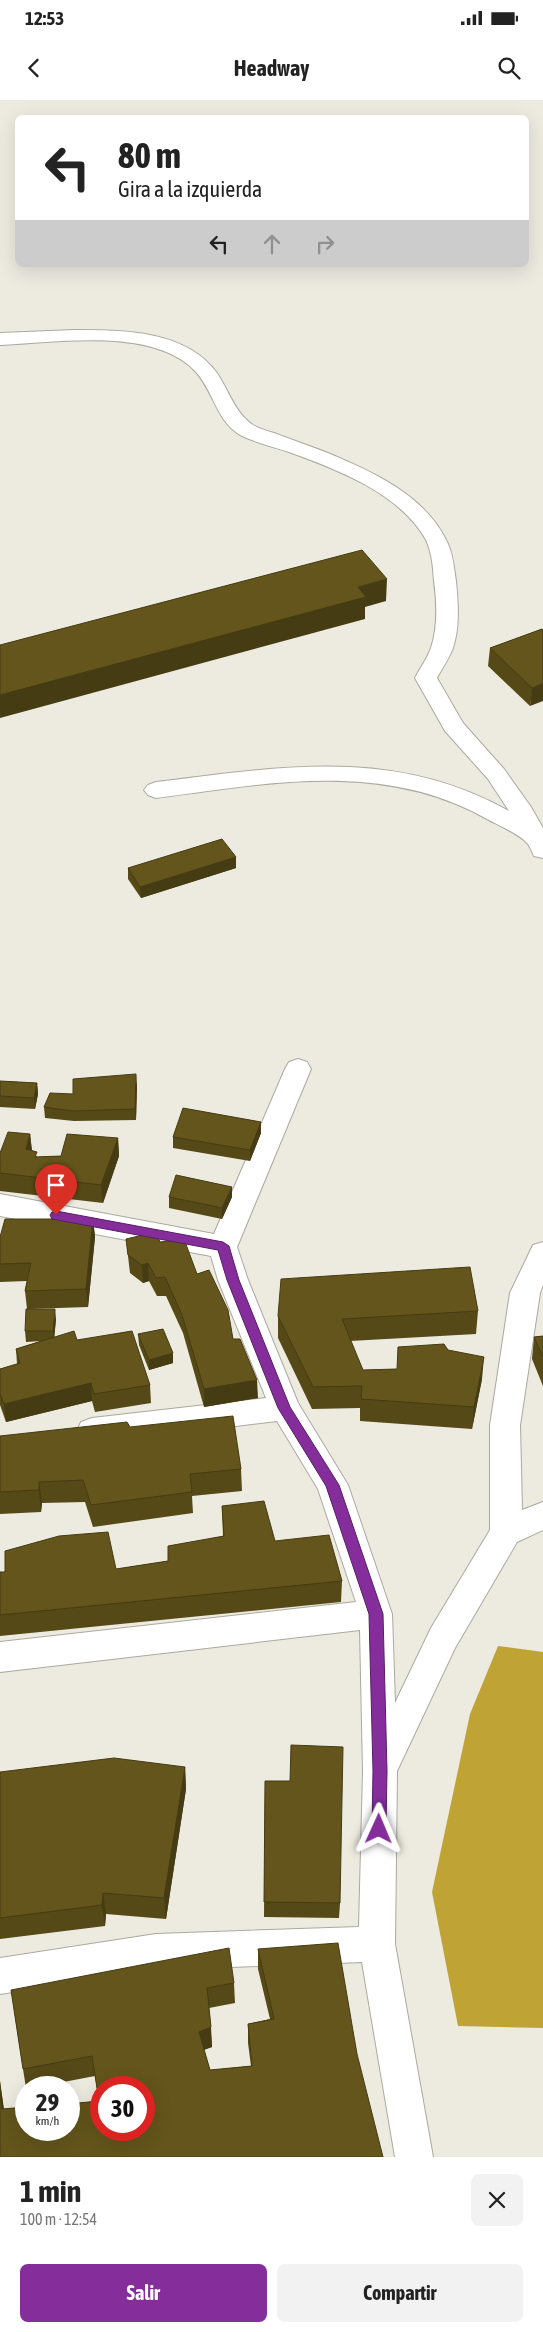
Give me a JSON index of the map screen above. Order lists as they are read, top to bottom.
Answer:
{
  "page": {
    "status": "12:53",
    "header": "Headway",
    "turn": ["80 m", "Gira a la izquierda"],
    "speed": "29 km/h",
    "limit": "30",
    "heading": ["1 min", "100 m · 12:54"],
    "buttons": ["Salir", "Compartir"]
  }
}
